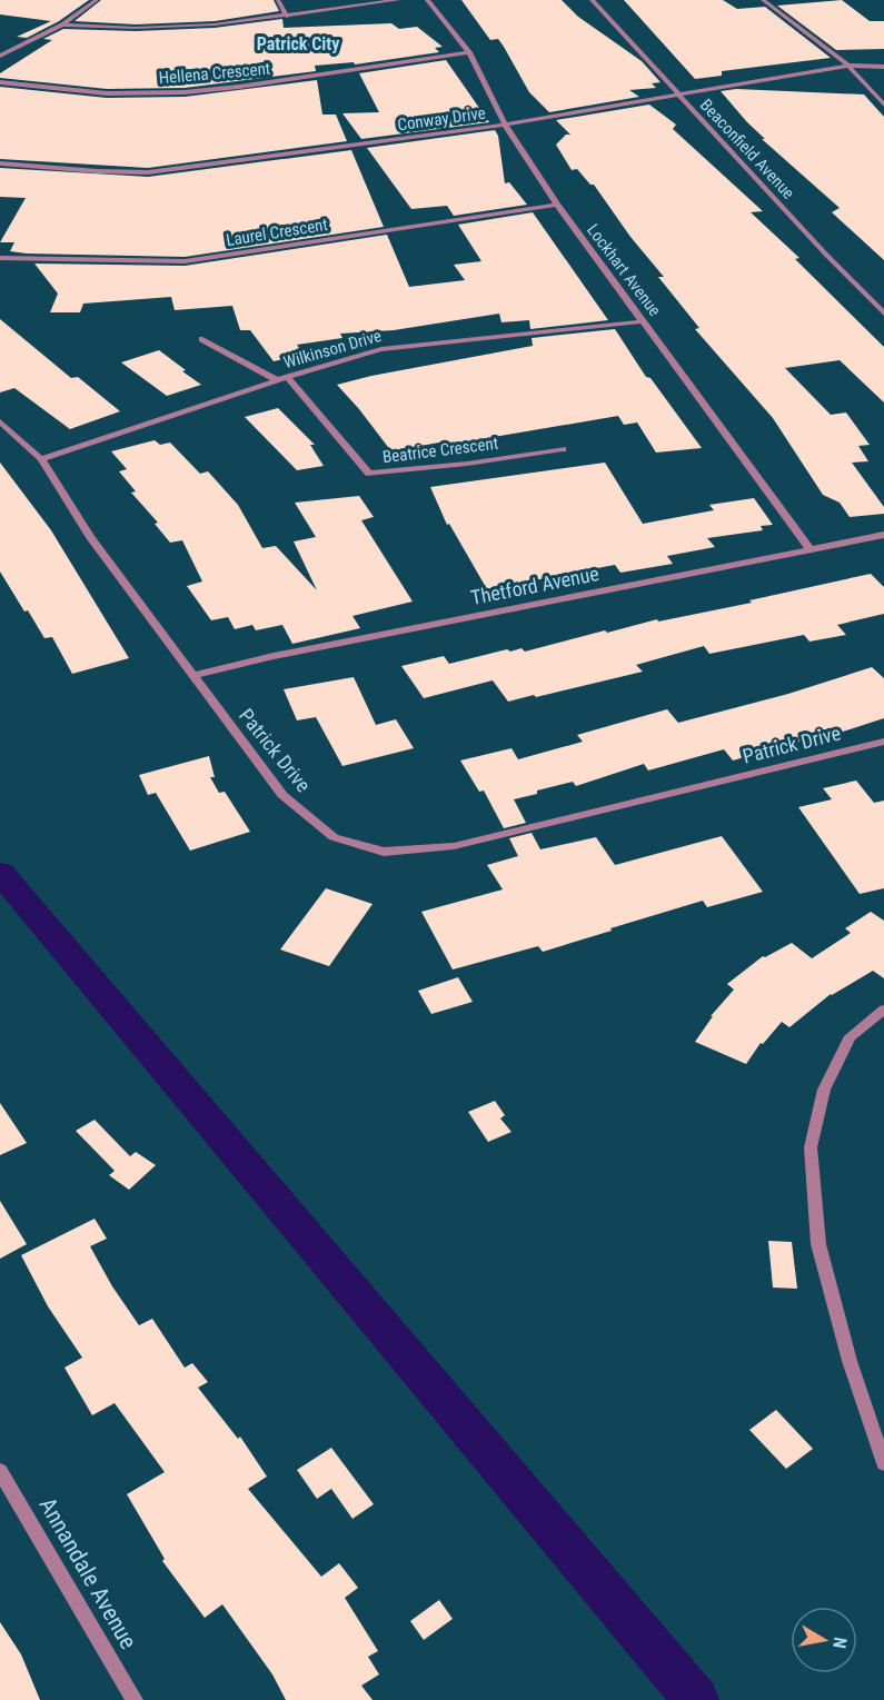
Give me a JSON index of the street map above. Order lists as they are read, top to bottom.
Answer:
{
  "streets": {
    "street": [
      "Hellena Crescent",
      "Conway Drive",
      "Beaconfield Avenue",
      "Laurel Crescent",
      "Lockhart Avenue",
      "Wilkinson Drive",
      "Beatrice Crescent",
      "Thetford Avenue",
      "Patrick Drive",
      "Annandale Avenue"
    ]
  },
  "crossings": [
    ["Hellena Crescent", "Lockhart Avenue"],
    ["Conway Drive", "Beaconfield Avenue"],
    ["Conway Drive", "Lockhart Avenue"],
    ["Laurel Crescent", "Lockhart Avenue"],
    ["Lockhart Avenue", "Wilkinson Drive"],
    ["Lockhart Avenue", "Thetford Avenue"],
    ["Wilkinson Drive", "Beatrice Crescent"],
    ["Wilkinson Drive", "Patrick Drive"],
    ["Thetford Avenue", "Patrick Drive"]
  ],
  "districts": ["Patrick City"],
  "north": "right"
}
